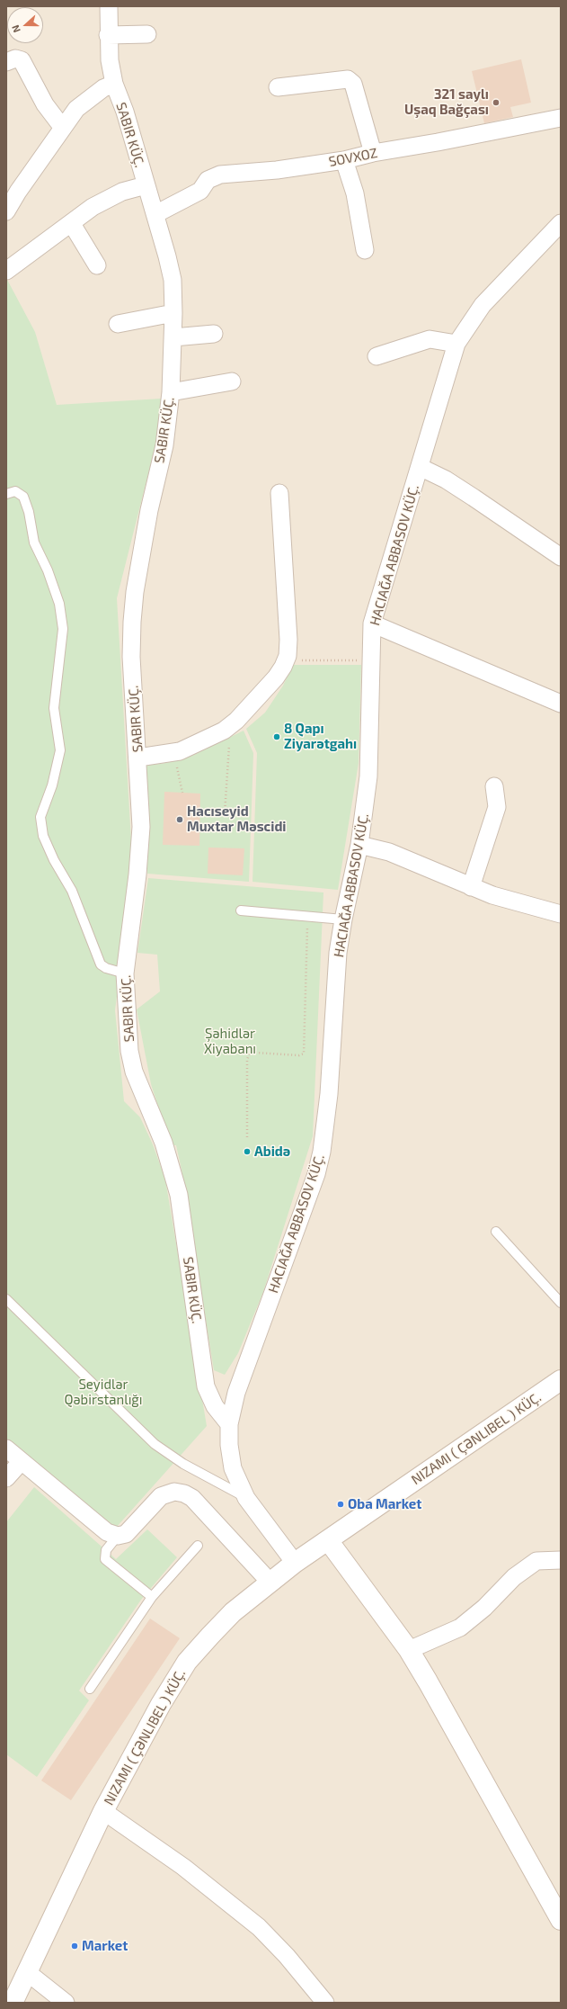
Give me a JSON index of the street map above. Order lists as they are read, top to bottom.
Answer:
{
  "streets": {
    "main road": ["NIZAMI ( ÇƏNLIBEL ) KÜÇ."],
    "street": ["SABIR KÜÇ.", "SOVXOZ"]
  },
  "crossings": [
    ["SABIR KÜÇ.", "SOVXOZ"]
  ],
  "parks": ["Şəhidlər Xiyabanı", "Seyidlər Qəbirstanlığı"],
  "places": [
    "321 saylı Uşaq Bağçası",
    "8 Qapı Ziyarətgahı",
    "Hacıseyid Muxtar Məscidi",
    "Abidə",
    "Oba Market",
    "Market"
  ],
  "north": "left"
}
